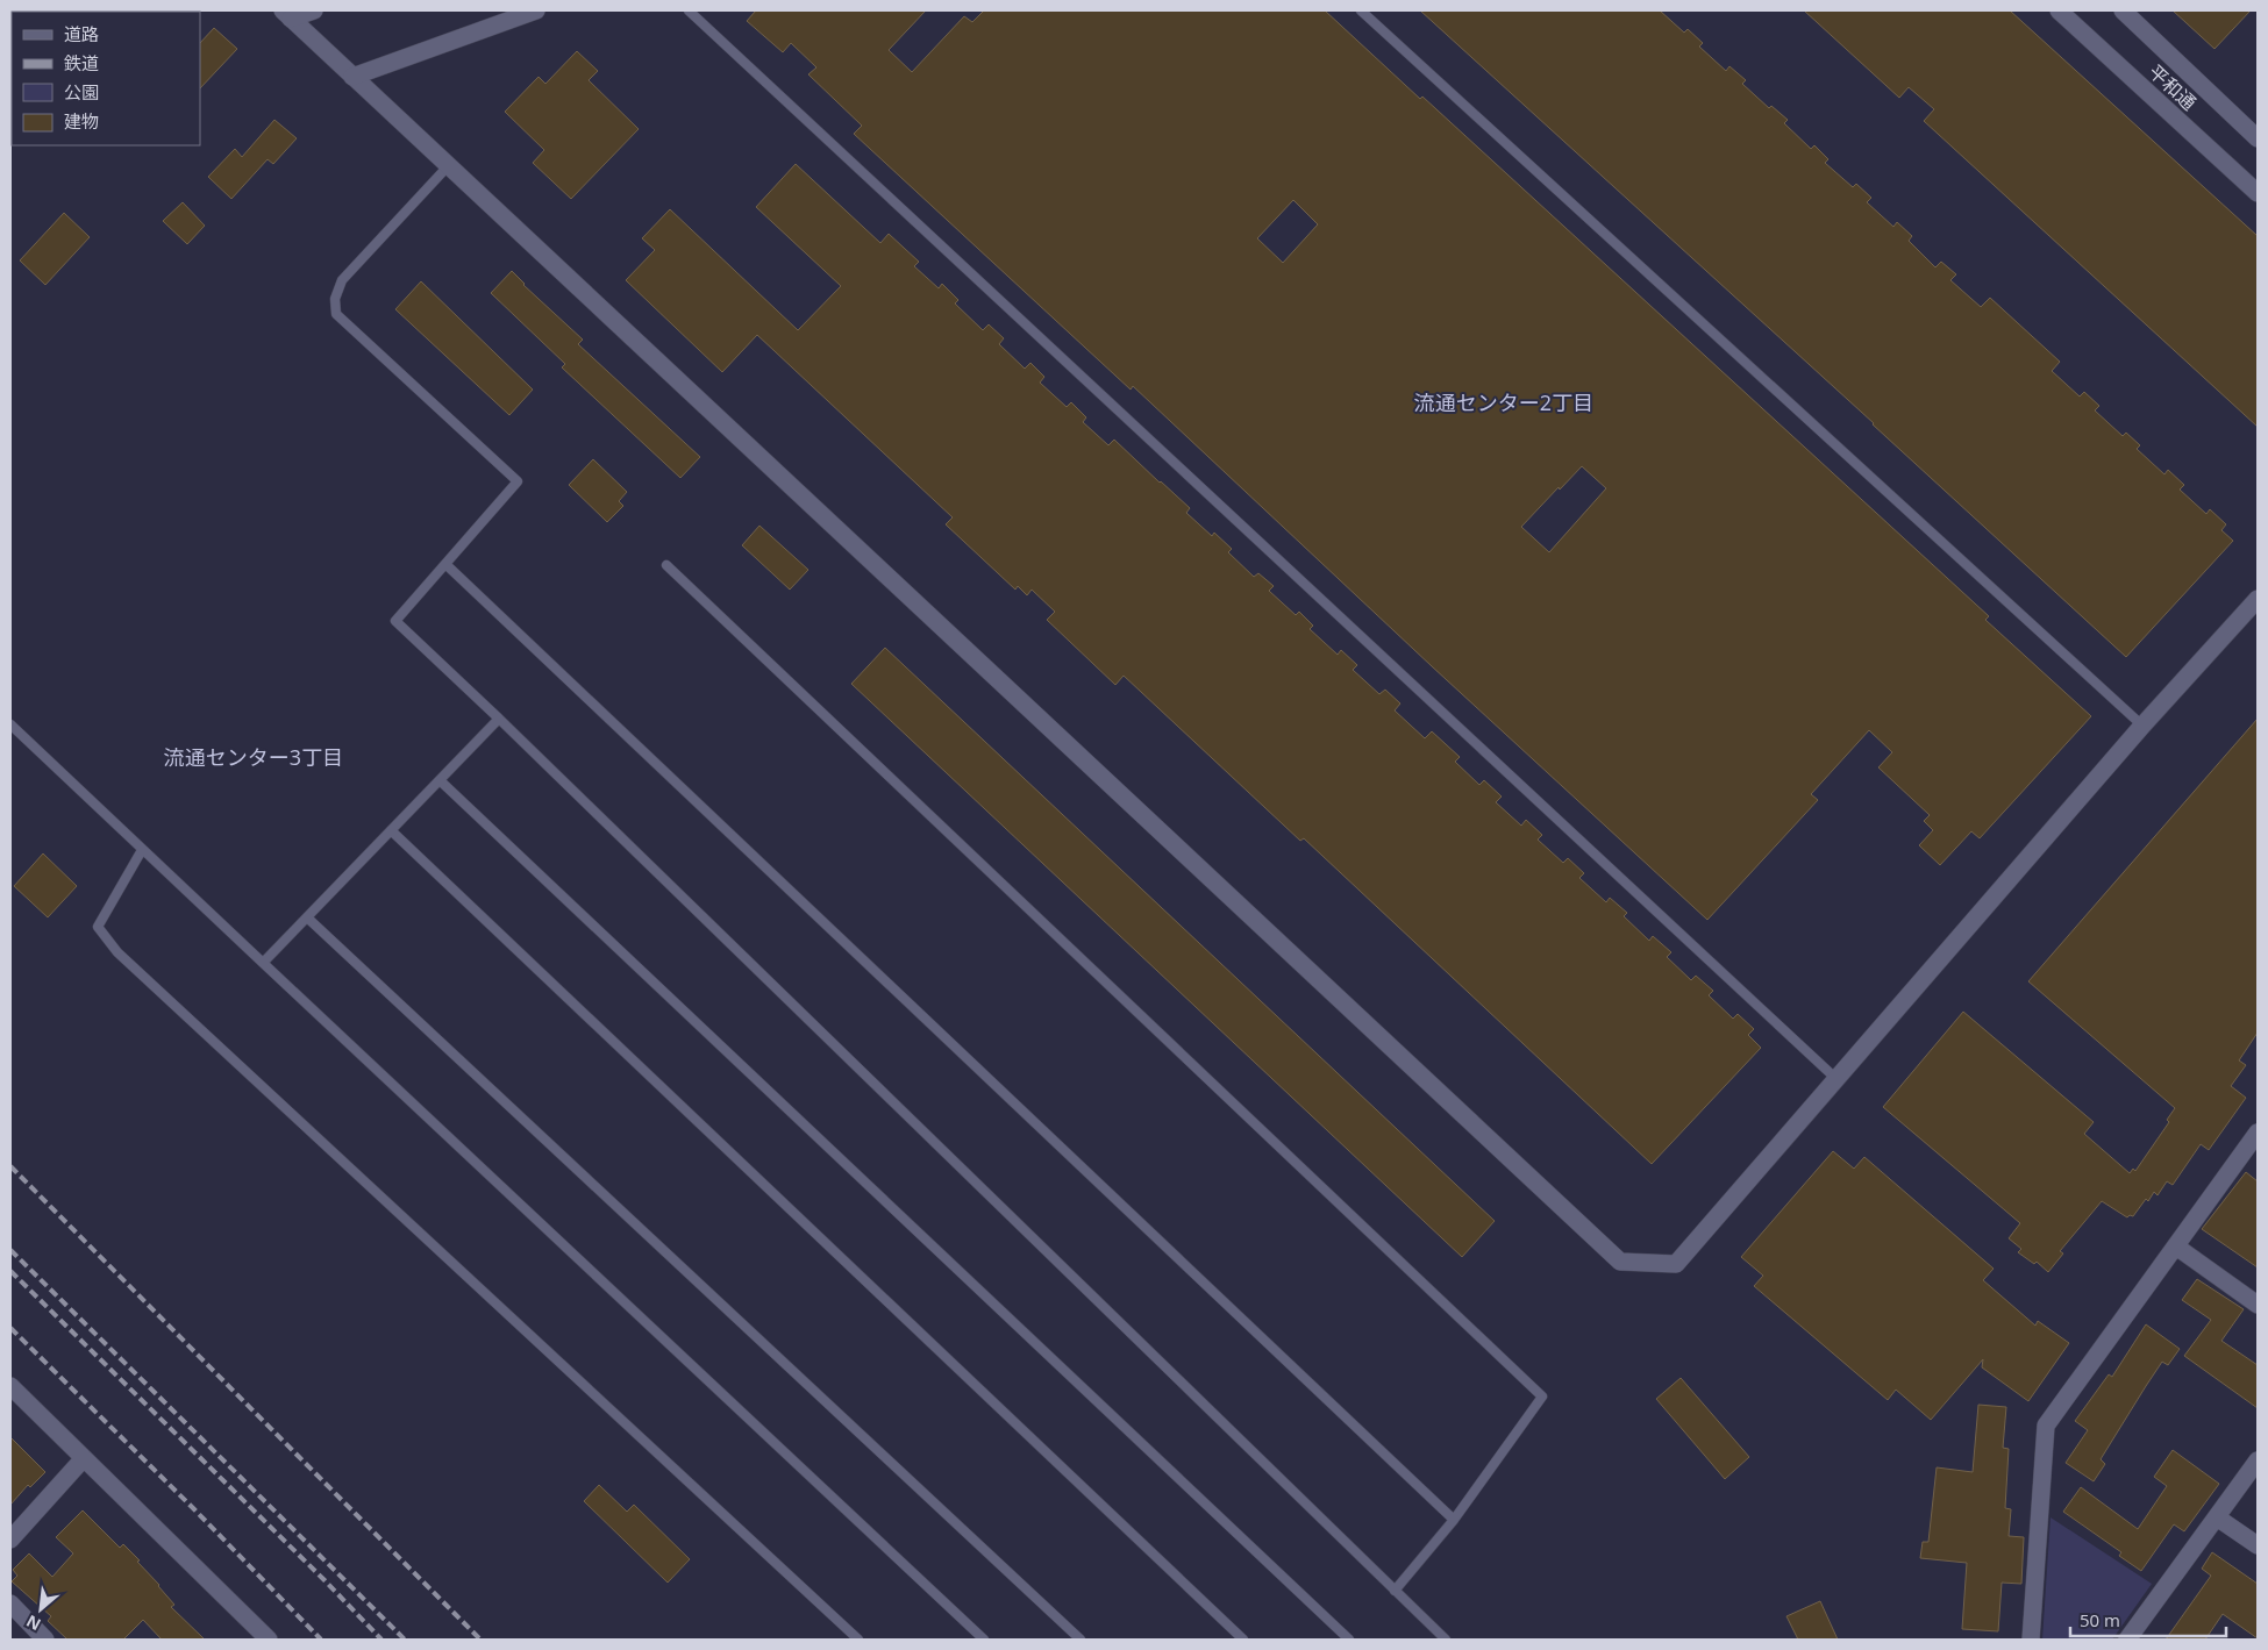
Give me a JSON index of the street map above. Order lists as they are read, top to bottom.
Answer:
{
  "streets": {
    "street": ["平和通"]
  },
  "districts": ["流通センター2丁目", "流通センター3丁目"],
  "legend": [
    "道路",
    "鉄道",
    "公園",
    "建物"
  ],
  "scale_bar": "50 m",
  "north": "bottom left"
}
